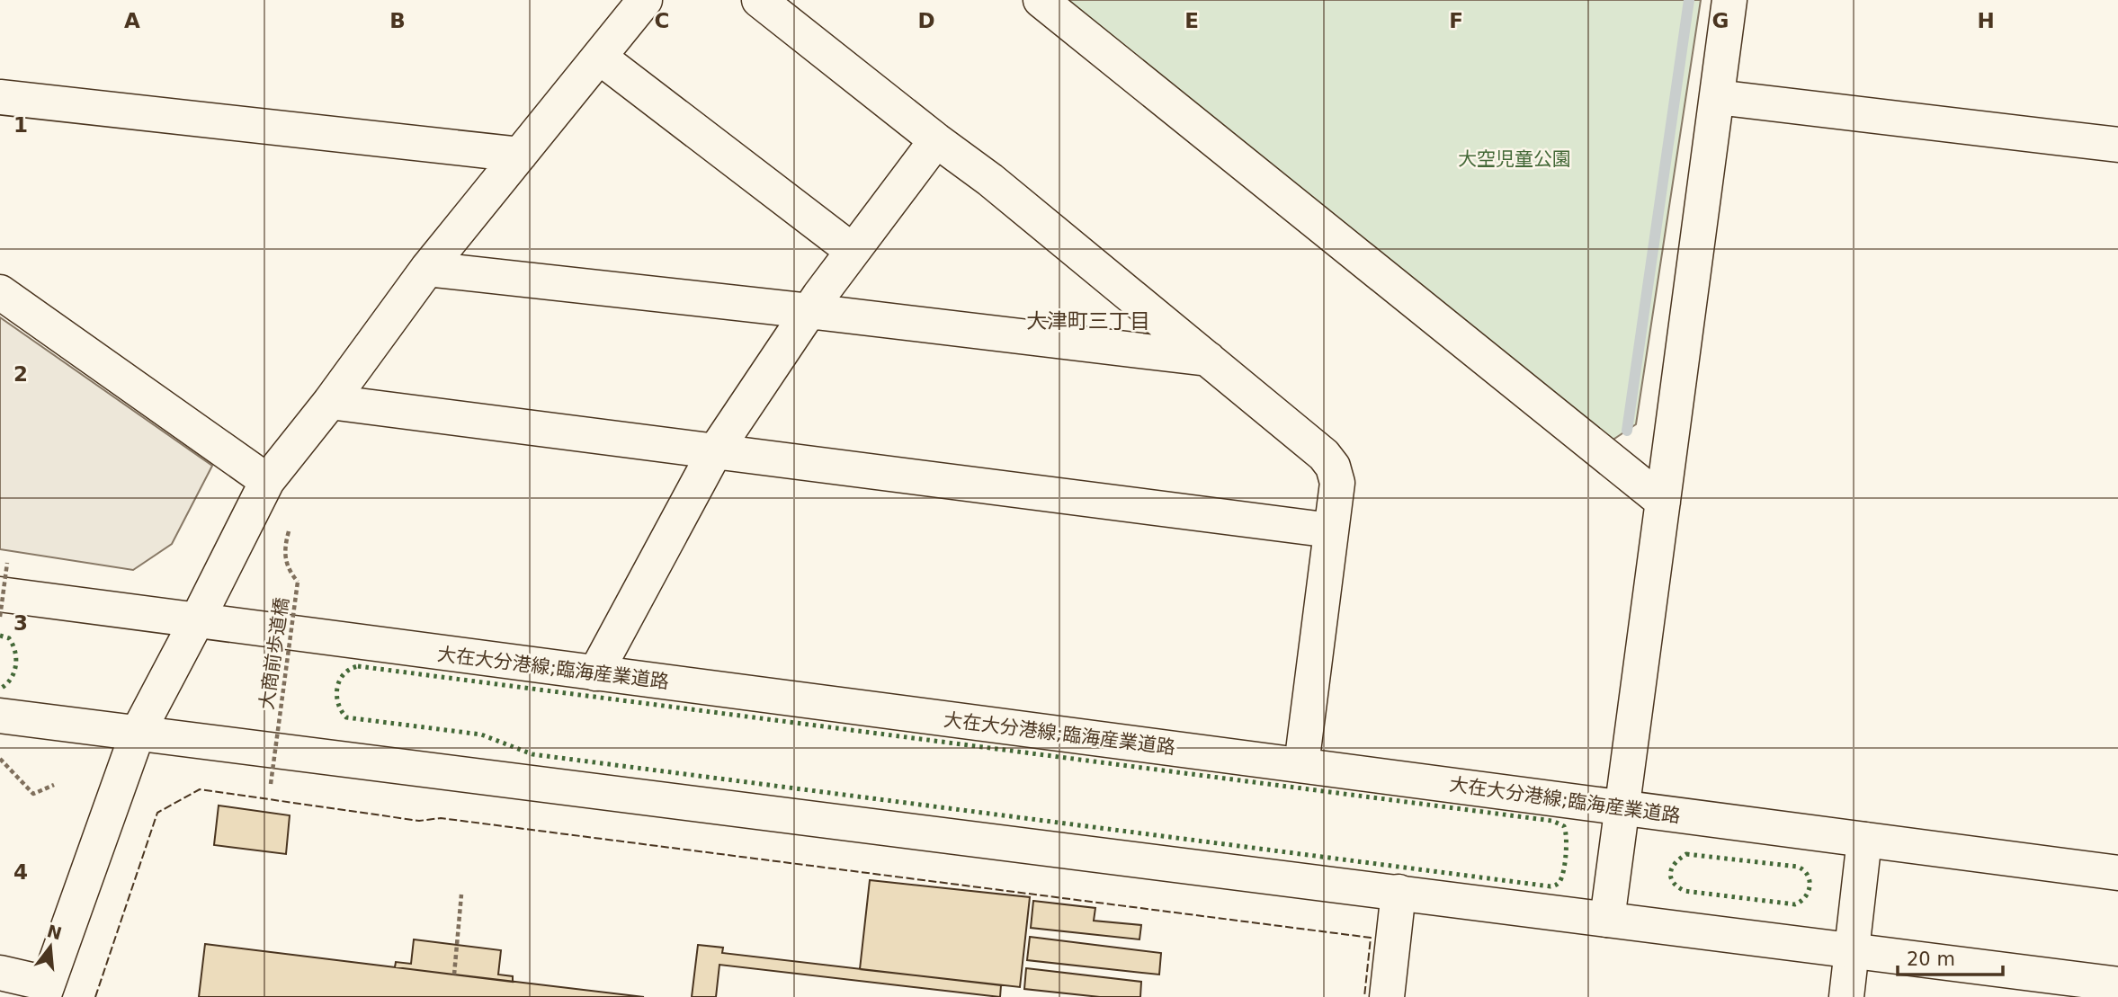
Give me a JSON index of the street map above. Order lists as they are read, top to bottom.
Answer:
{
  "streets": {
    "street": ["大在大分港線;臨海産業道路"],
    "path": ["大商前歩道橋"]
  },
  "districts": ["大津町三丁目"],
  "parks": ["大空児童公園"],
  "scale_bar": "20 m",
  "north": "top",
  "grid": {
    "columns": [
      "A",
      "B",
      "C",
      "D",
      "E",
      "F",
      "G",
      "H"
    ],
    "rows": [
      "1",
      "2",
      "3",
      "4"
    ]
  }
}
